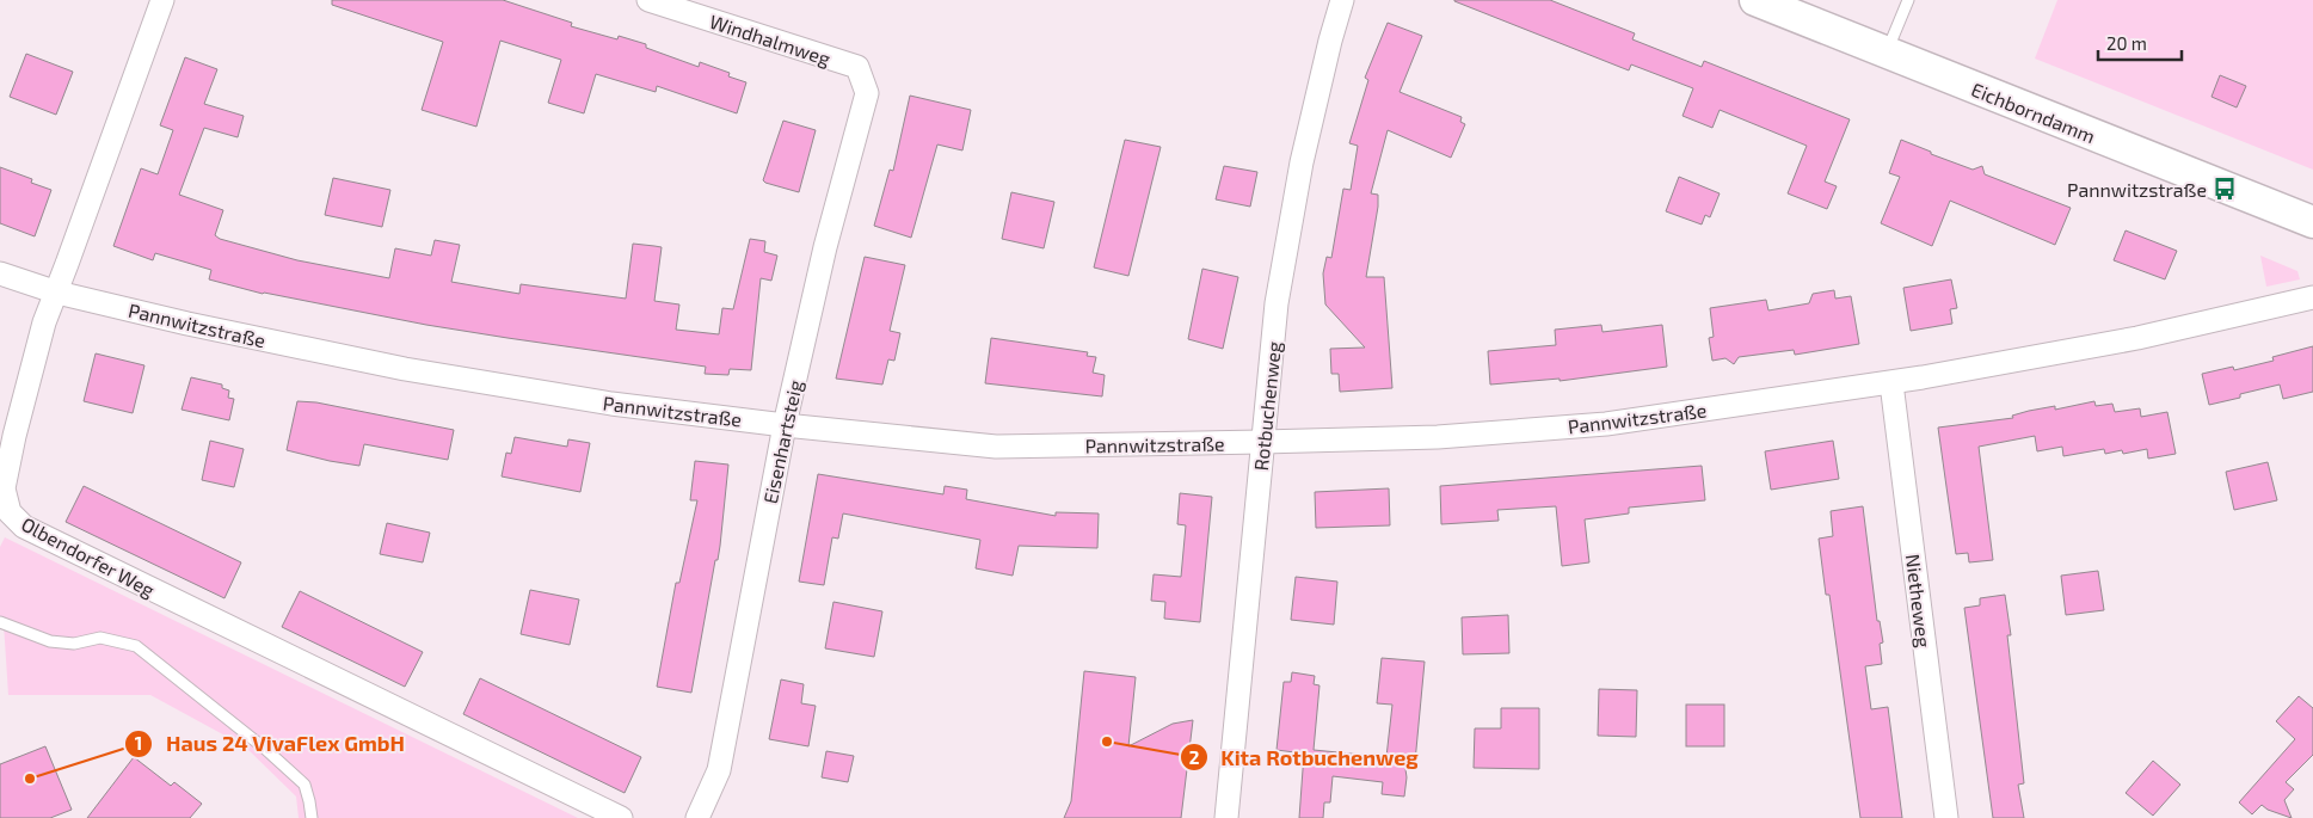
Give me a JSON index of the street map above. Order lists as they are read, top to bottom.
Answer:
{
  "streets": {
    "main road": ["Eichborndamm"],
    "street": [
      "Windhalmweg",
      "Pannwitzstraße",
      "Rotbuchenweg",
      "Eisenhartsteig",
      "Olbendorfer Weg",
      "Nietheweg"
    ]
  },
  "crossings": [
    ["Windhalmweg", "Eisenhartsteig"],
    ["Pannwitzstraße", "Rotbuchenweg"],
    ["Pannwitzstraße", "Eisenhartsteig"],
    ["Pannwitzstraße", "Olbendorfer Weg"],
    ["Pannwitzstraße", "Nietheweg"]
  ],
  "places": {
    "bus stop": ["Pannwitzstraße"],
    "other": ["Kita Rotbuchenweg", "Haus 24 VivaFlex GmbH"]
  },
  "scale_bar": "20 m"
}
